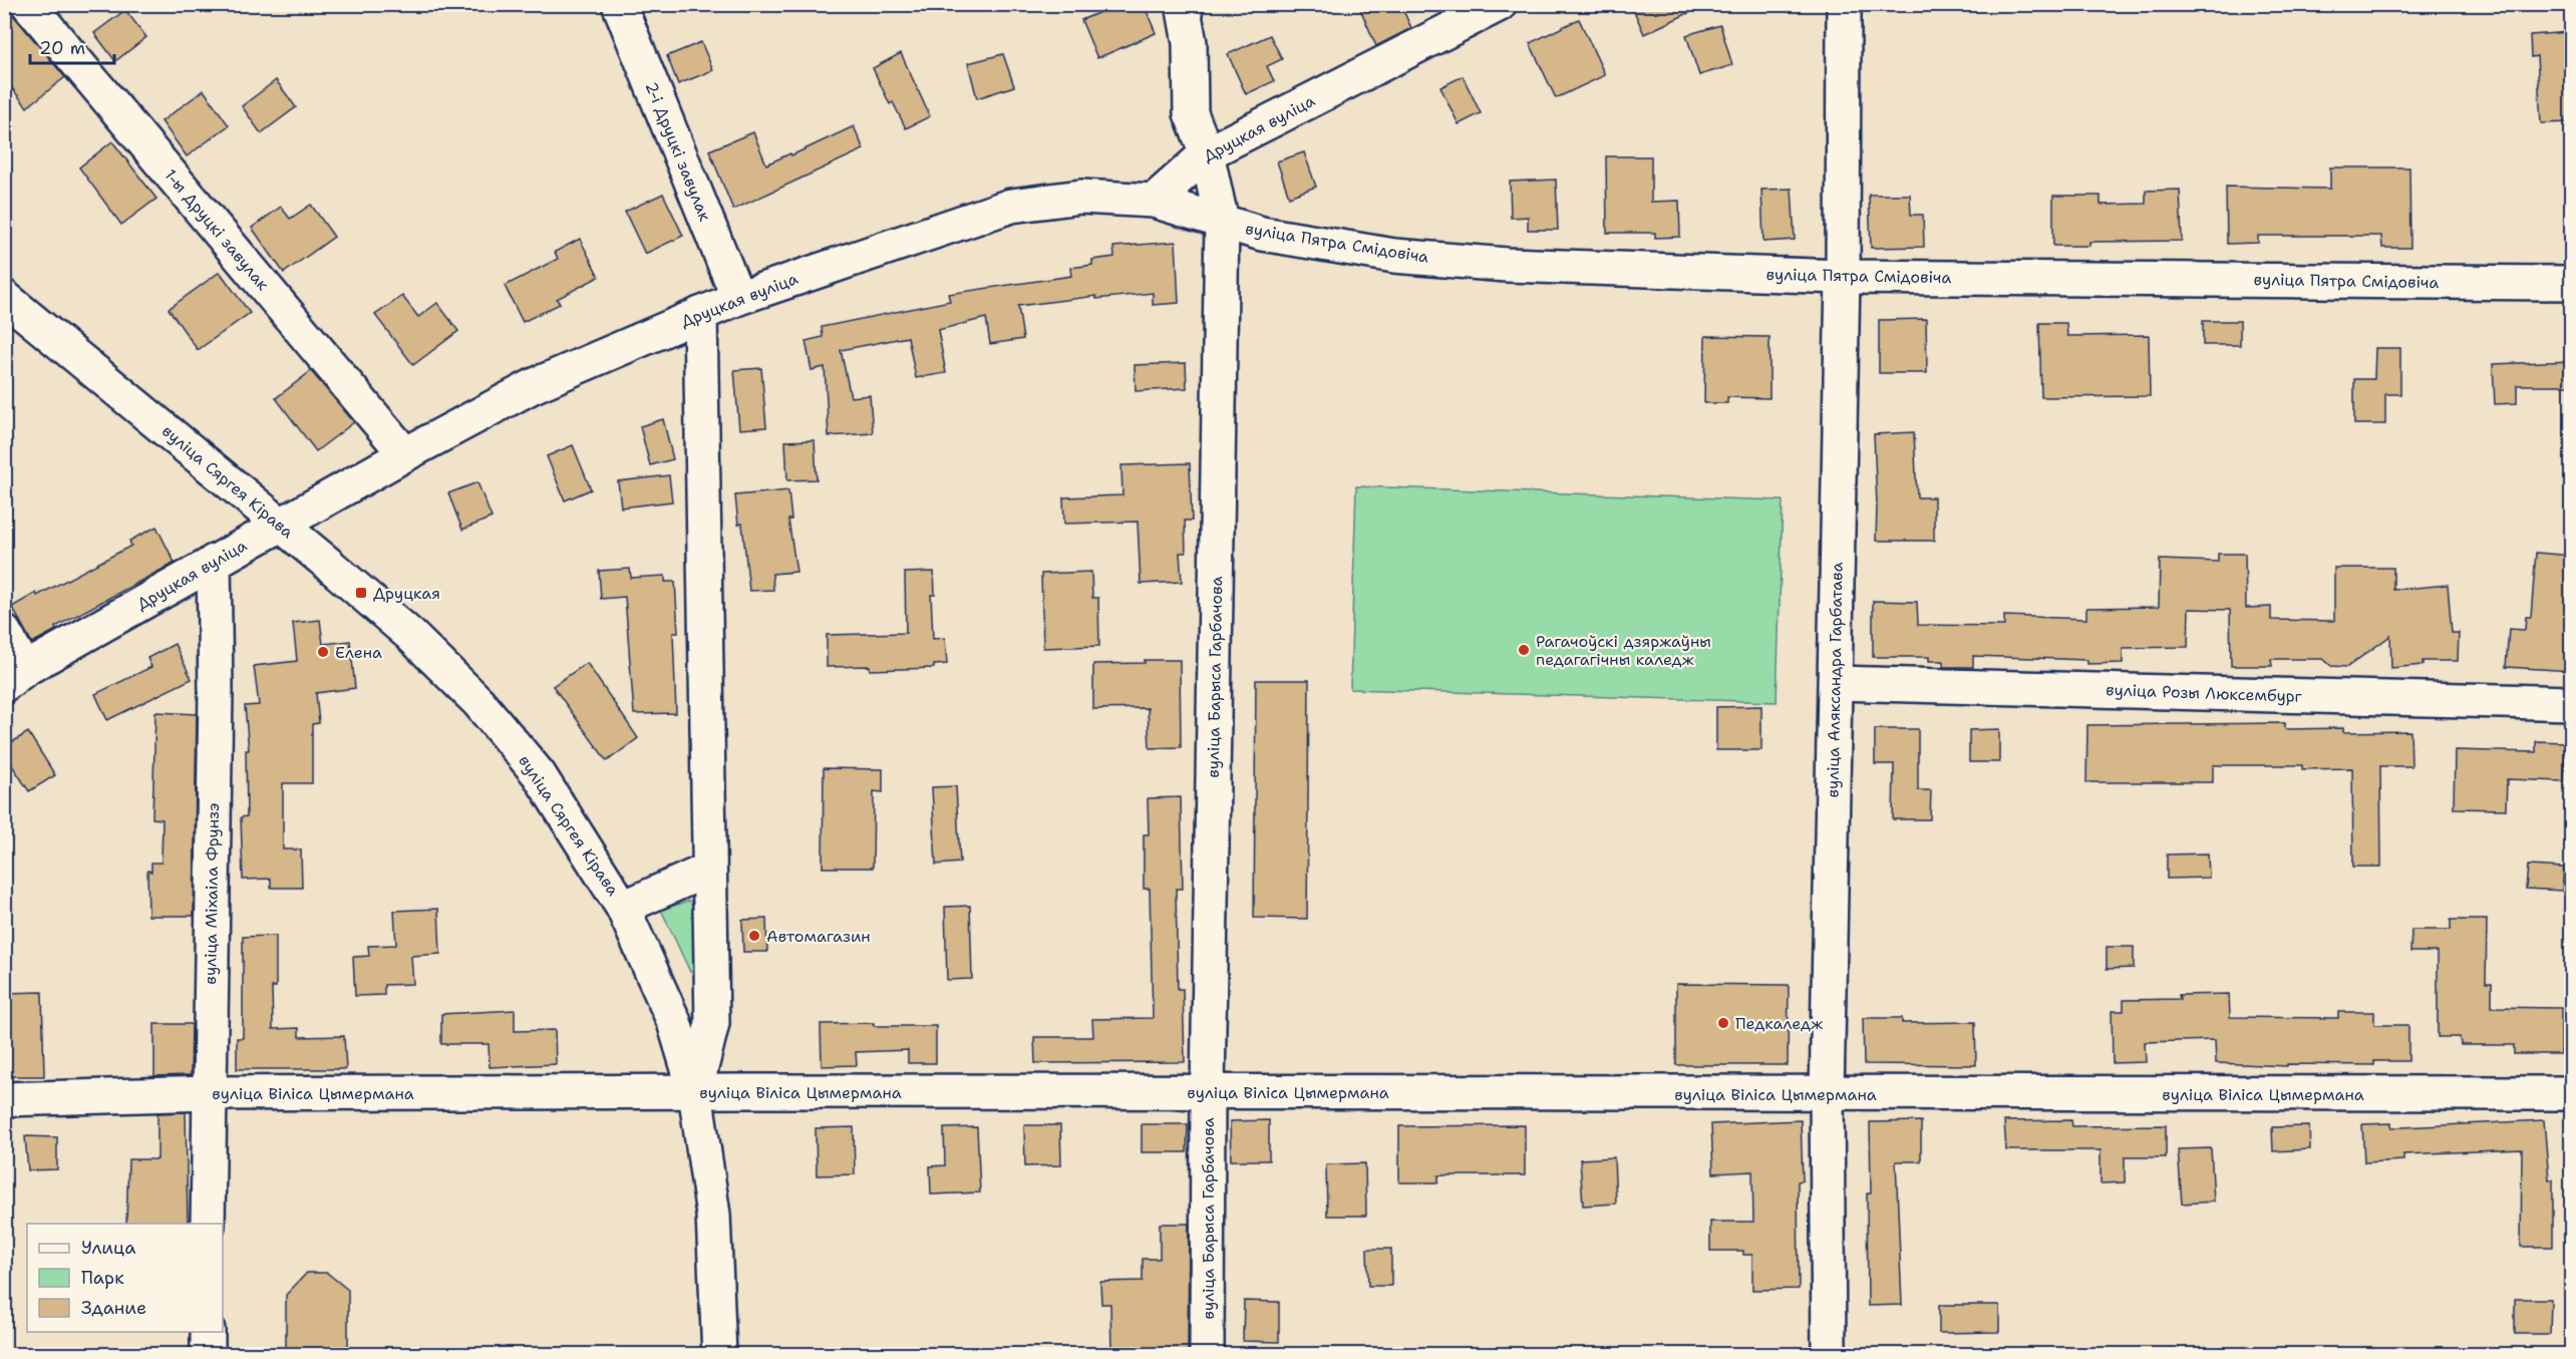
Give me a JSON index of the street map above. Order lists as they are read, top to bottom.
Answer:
{
  "streets": {
    "street": [
      "Друцкая вуліца",
      "2-і Друцкі завулак",
      "1-ы Друцкі завулак",
      "вуліца Пятра Смідовіча",
      "вуліца Сяргея Кірава",
      "вуліца Барыса Гарбачова",
      "вуліца Аляксандра Гарбатава",
      "вуліца Розы Люксембург",
      "вуліца Міхаіла Фрунзэ",
      "вуліца Віліса Цымермана"
    ]
  },
  "crossings": [
    ["Друцкая вуліца", "2-і Друцкі завулак"],
    ["Друцкая вуліца", "1-ы Друцкі завулак"],
    ["Друцкая вуліца", "вуліца Пятра Смідовіча"],
    ["Друцкая вуліца", "вуліца Сяргея Кірава"],
    ["Друцкая вуліца", "вуліца Барыса Гарбачова"],
    ["Друцкая вуліца", "вуліца Міхаіла Фрунзэ"],
    ["вуліца Пятра Смідовіча", "вуліца Барыса Гарбачова"],
    ["вуліца Пятра Смідовіча", "вуліца Аляксандра Гарбатава"],
    ["вуліца Сяргея Кірава", "вуліца Віліса Цымермана"],
    ["вуліца Барыса Гарбачова", "вуліца Віліса Цымермана"],
    ["вуліца Аляксандра Гарбатава", "вуліца Розы Люксембург"],
    ["вуліца Аляксандра Гарбатава", "вуліца Віліса Цымермана"],
    ["вуліца Міхаіла Фрунзэ", "вуліца Віліса Цымермана"]
  ],
  "places": {
    "transit": ["Друцкая"],
    "other": [
      "Рагачоўскі дзяржаўны педагагічны каледж",
      "Елена",
      "Автомагазин",
      "Педкаледж"
    ]
  },
  "legend": ["Улица", "Парк", "Здание"],
  "scale_bar": "20 m"
}
